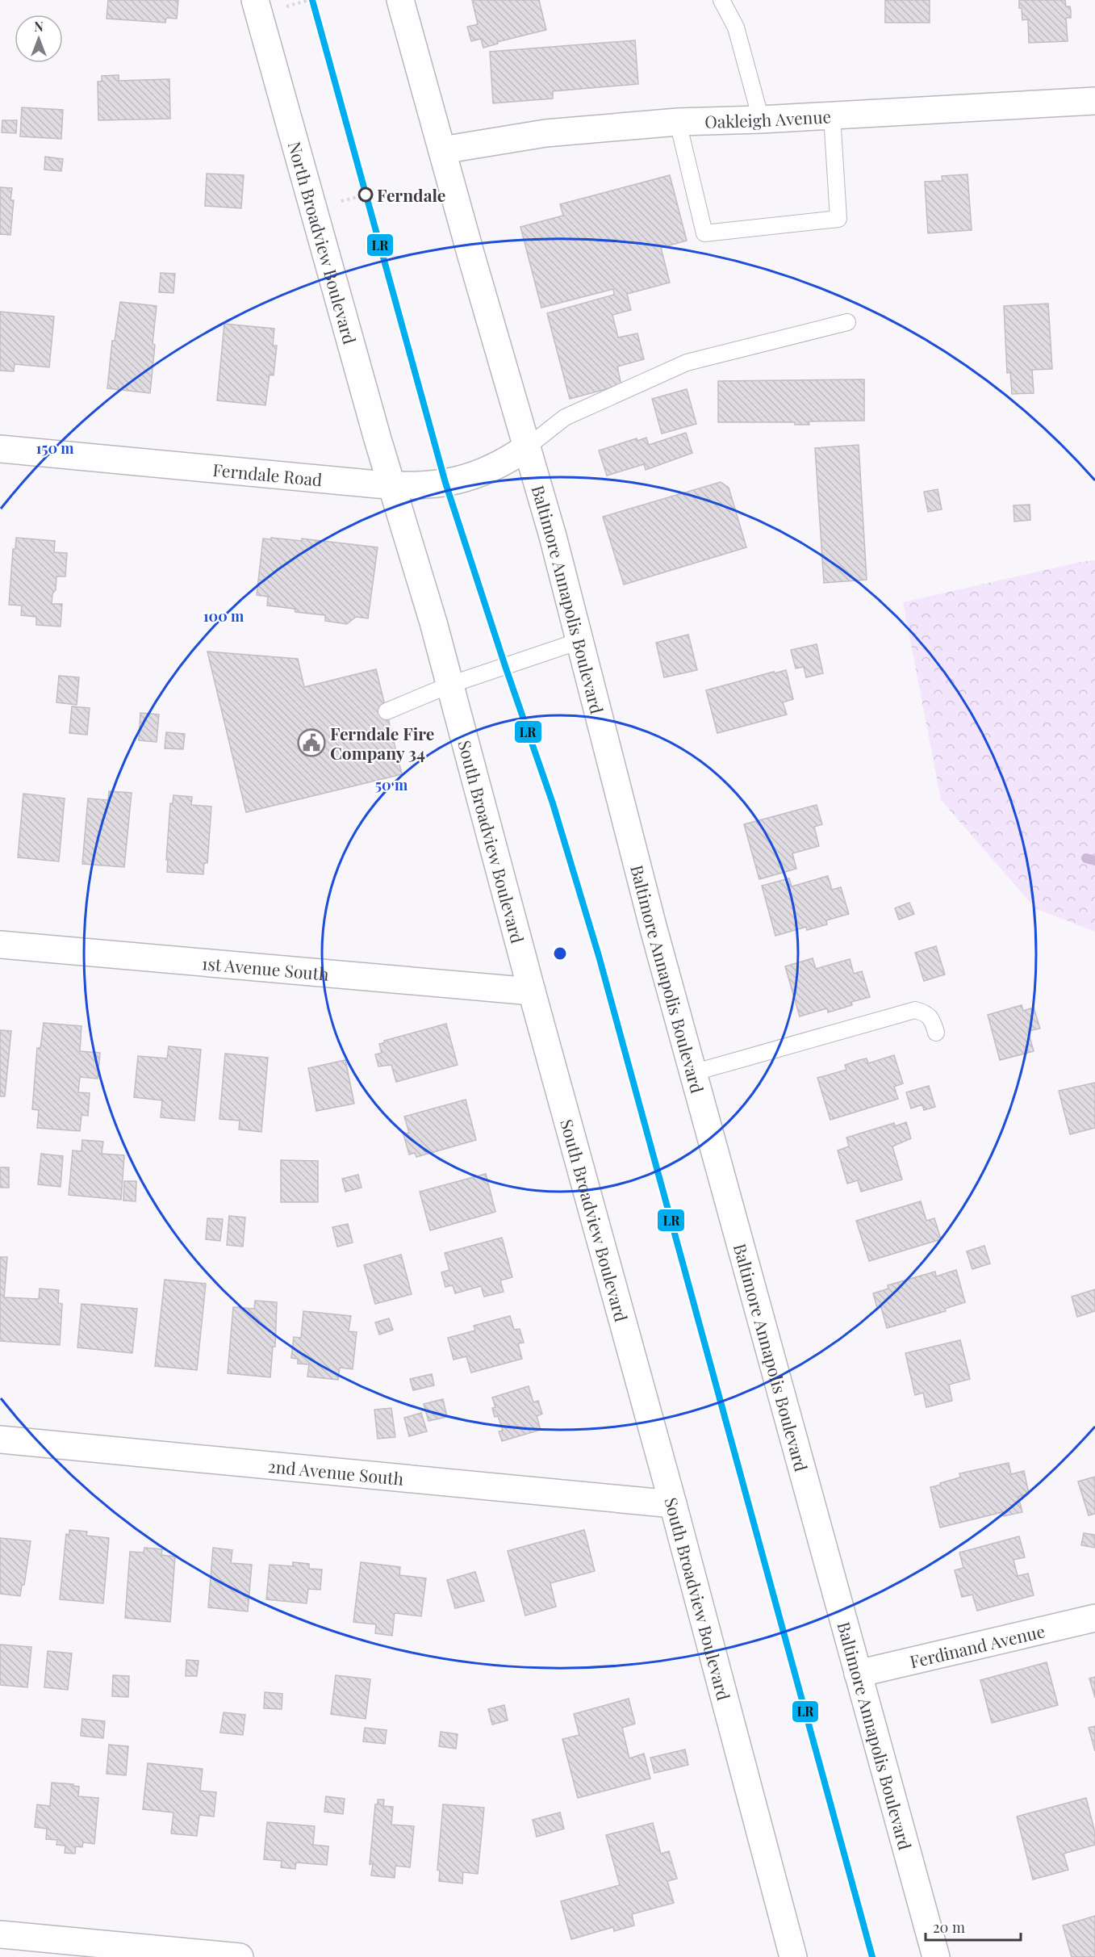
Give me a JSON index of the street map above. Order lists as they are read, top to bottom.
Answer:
{
  "streets": {
    "street": [
      "Oakleigh Avenue",
      "North Broadview Boulevard",
      "Ferndale Road",
      "Baltimore Annapolis Boulevard",
      "South Broadview Boulevard",
      "1st Avenue South",
      "2nd Avenue South",
      "Ferdinand Avenue"
    ]
  },
  "crossings": [
    ["Oakleigh Avenue", "Baltimore Annapolis Boulevard"],
    ["North Broadview Boulevard", "Ferndale Road"],
    ["North Broadview Boulevard", "South Broadview Boulevard"],
    ["Ferndale Road", "Baltimore Annapolis Boulevard"],
    ["Ferndale Road", "South Broadview Boulevard"],
    ["Baltimore Annapolis Boulevard", "Ferdinand Avenue"],
    ["South Broadview Boulevard", "1st Avenue South"],
    ["South Broadview Boulevard", "2nd Avenue South"]
  ],
  "places": {
    "other": ["Ferndale"],
    "public building": ["Ferndale Fire Company 34"]
  },
  "lines": ["transit line LR"],
  "scale_bar": "20 m",
  "north": "top",
  "rings": ["150 m", "100 m", "50 m"]
}
